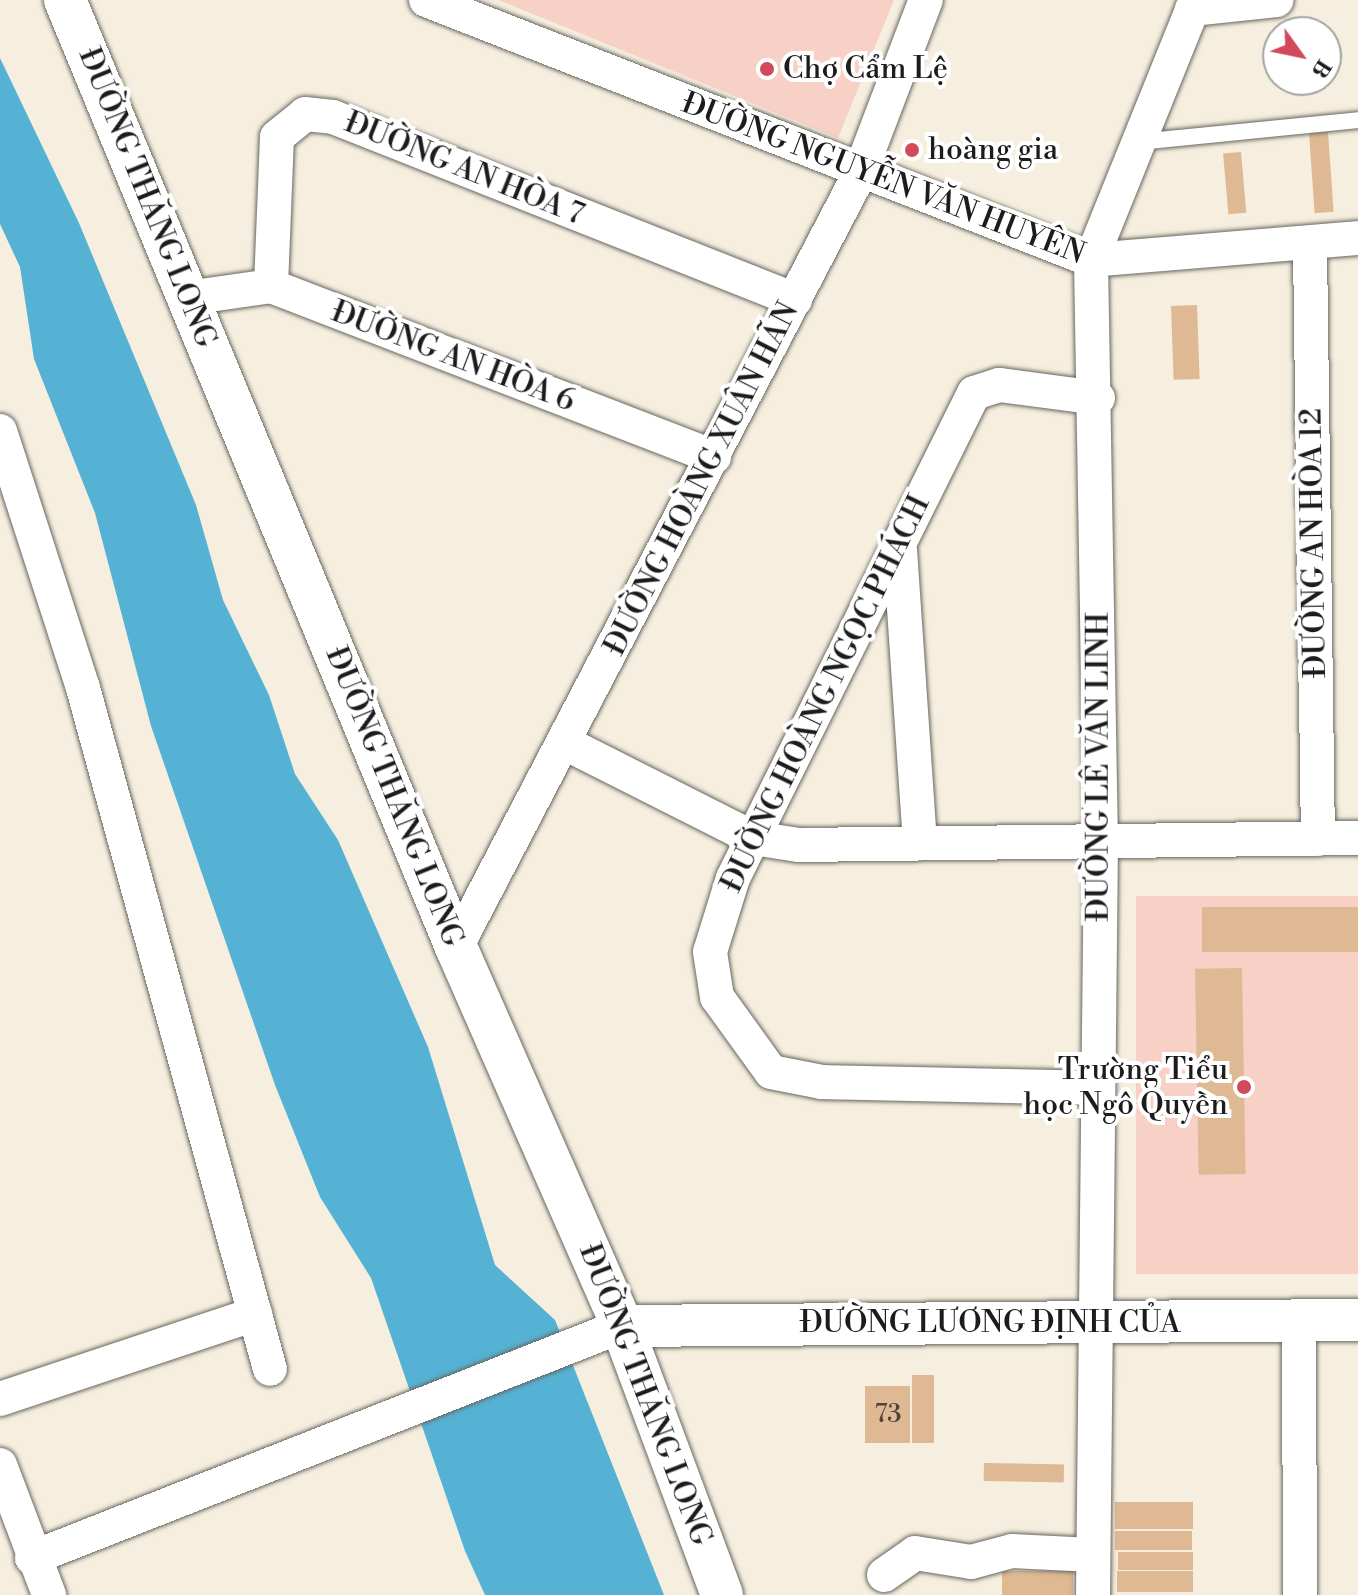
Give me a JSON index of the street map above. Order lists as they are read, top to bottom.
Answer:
{
  "streets": {
    "street": [
      "ĐƯỜNG AN HÒA 7",
      "ĐƯỜNG NGUYỄN VĂN HUYÊN",
      "ĐƯỜNG THĂNG LONG",
      "ĐƯỜNG AN HÒA 6",
      "ĐƯỜNG HOÀNG XUÂN HÃN",
      "ĐƯỜNG AN HÒA 12",
      "ĐƯỜNG HOÀNG NGỌC PHÁCH",
      "ĐƯỜNG LÊ VĂN LINH",
      "ĐƯỜNG LƯƠNG ĐỊNH CỦA"
    ]
  },
  "crossings": [
    ["ĐƯỜNG AN HÒA 7", "ĐƯỜNG AN HÒA 6"],
    ["ĐƯỜNG AN HÒA 7", "ĐƯỜNG HOÀNG XUÂN HÃN"],
    ["ĐƯỜNG NGUYỄN VĂN HUYÊN", "ĐƯỜNG HOÀNG XUÂN HÃN"],
    ["ĐƯỜNG NGUYỄN VĂN HUYÊN", "ĐƯỜNG AN HÒA 12"],
    ["ĐƯỜNG NGUYỄN VĂN HUYÊN", "ĐƯỜNG LÊ VĂN LINH"],
    ["ĐƯỜNG THĂNG LONG", "ĐƯỜNG AN HÒA 6"],
    ["ĐƯỜNG THĂNG LONG", "ĐƯỜNG HOÀNG XUÂN HÃN"],
    ["ĐƯỜNG THĂNG LONG", "ĐƯỜNG LƯƠNG ĐỊNH CỦA"],
    ["ĐƯỜNG AN HÒA 6", "ĐƯỜNG HOÀNG XUÂN HÃN"],
    ["ĐƯỜNG HOÀNG NGỌC PHÁCH", "ĐƯỜNG LÊ VĂN LINH"],
    ["ĐƯỜNG LÊ VĂN LINH", "ĐƯỜNG LƯƠNG ĐỊNH CỦA"]
  ],
  "places": ["Chợ Cẩm Lệ", "hoàng gia", "Trường Tiểu học Ngô Quyền"],
  "house_numbers": ["73"],
  "north": "bottom right"
}
